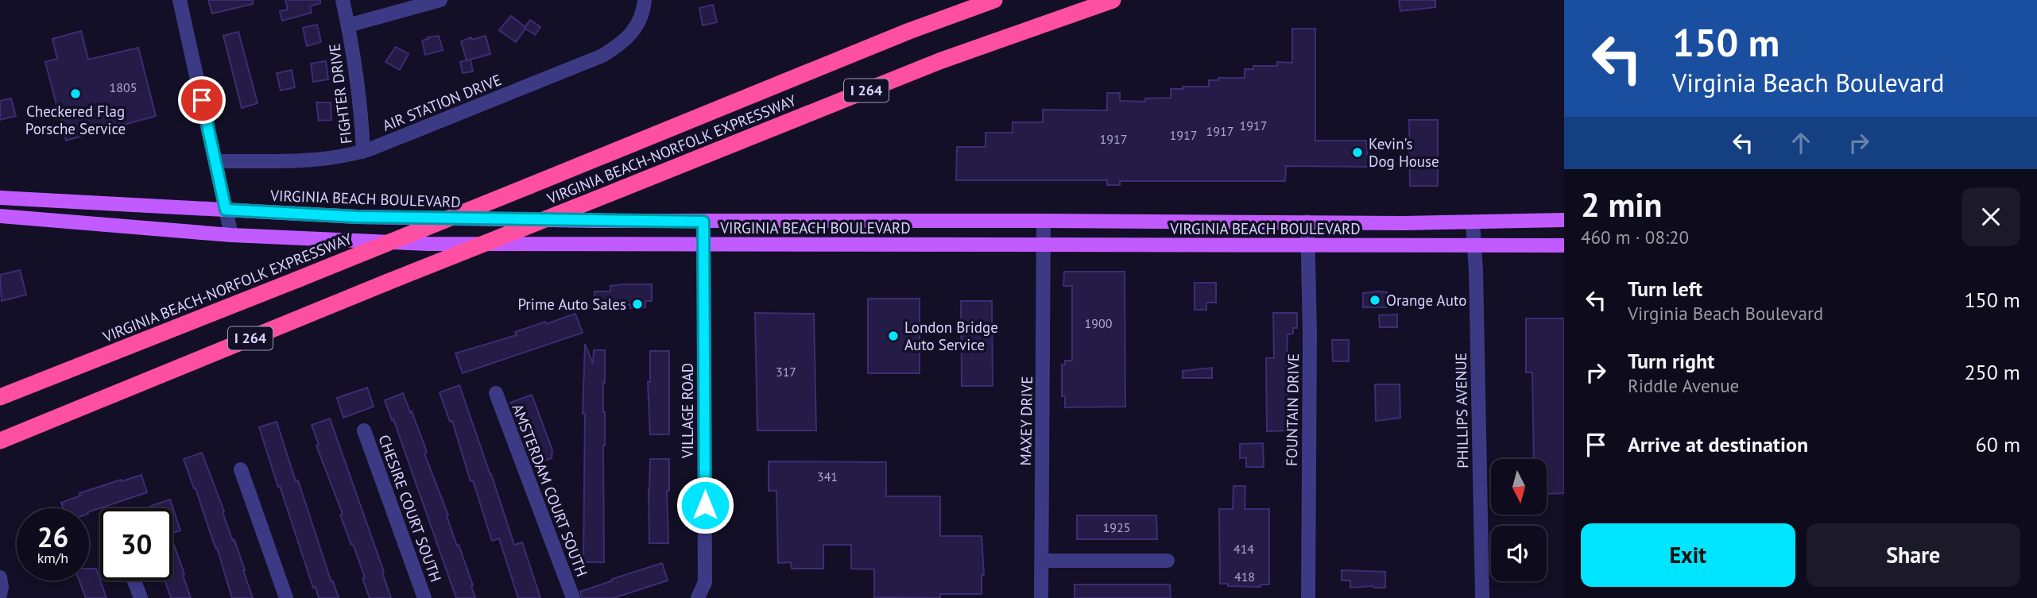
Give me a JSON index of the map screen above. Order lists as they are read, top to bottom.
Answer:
{
  "streets": {
    "highway": ["I 264", "VIRGINIA BEACH-NORFOLK EXPRESSWAY"],
    "main road": ["VIRGINIA BEACH BOULEVARD"],
    "street": [
      "FIGHTER DRIVE",
      "AIR STATION DRIVE",
      "FOUNTAIN DRIVE",
      "VILLAGE ROAD",
      "PHILLIPS AVENUE",
      "MAXEY DRIVE",
      "AMSTERDAM COURT SOUTH",
      "CHESIRE COURT SOUTH"
    ]
  },
  "crossings": [
    ["FIGHTER DRIVE", "AIR STATION DRIVE"],
    ["VIRGINIA BEACH BOULEVARD", "FOUNTAIN DRIVE"],
    ["VIRGINIA BEACH BOULEVARD", "VILLAGE ROAD"],
    ["VIRGINIA BEACH BOULEVARD", "PHILLIPS AVENUE"],
    ["VIRGINIA BEACH BOULEVARD", "MAXEY DRIVE"]
  ],
  "places": [
    "Checkered Flag Porsche Service",
    "Kevin's Dog House",
    "Orange Auto",
    "Prime Auto Sales",
    "London Bridge Auto Service"
  ],
  "house_numbers": [
    "1805",
    "1917",
    "1917",
    "1917",
    "1917",
    "1900",
    "317",
    "341",
    "1925",
    "414",
    "418"
  ],
  "north": "bottom",
  "page": {
    "turn": ["150 m", "Virginia Beach Boulevard"],
    "heading": ["2 min", "460 m · 08:20"],
    "list": [
      {
        "name": "Turn left",
        "note": "Virginia Beach Boulevard",
        "value": "150 m"
      },
      {
        "name": "Turn right",
        "note": "Riddle Avenue",
        "value": "250 m"
      },
      {
        "name": "Arrive at destination",
        "value": "60 m"
      }
    ],
    "speed": "26 km/h",
    "limit": "30",
    "buttons": ["Exit", "Share"]
  }
}
